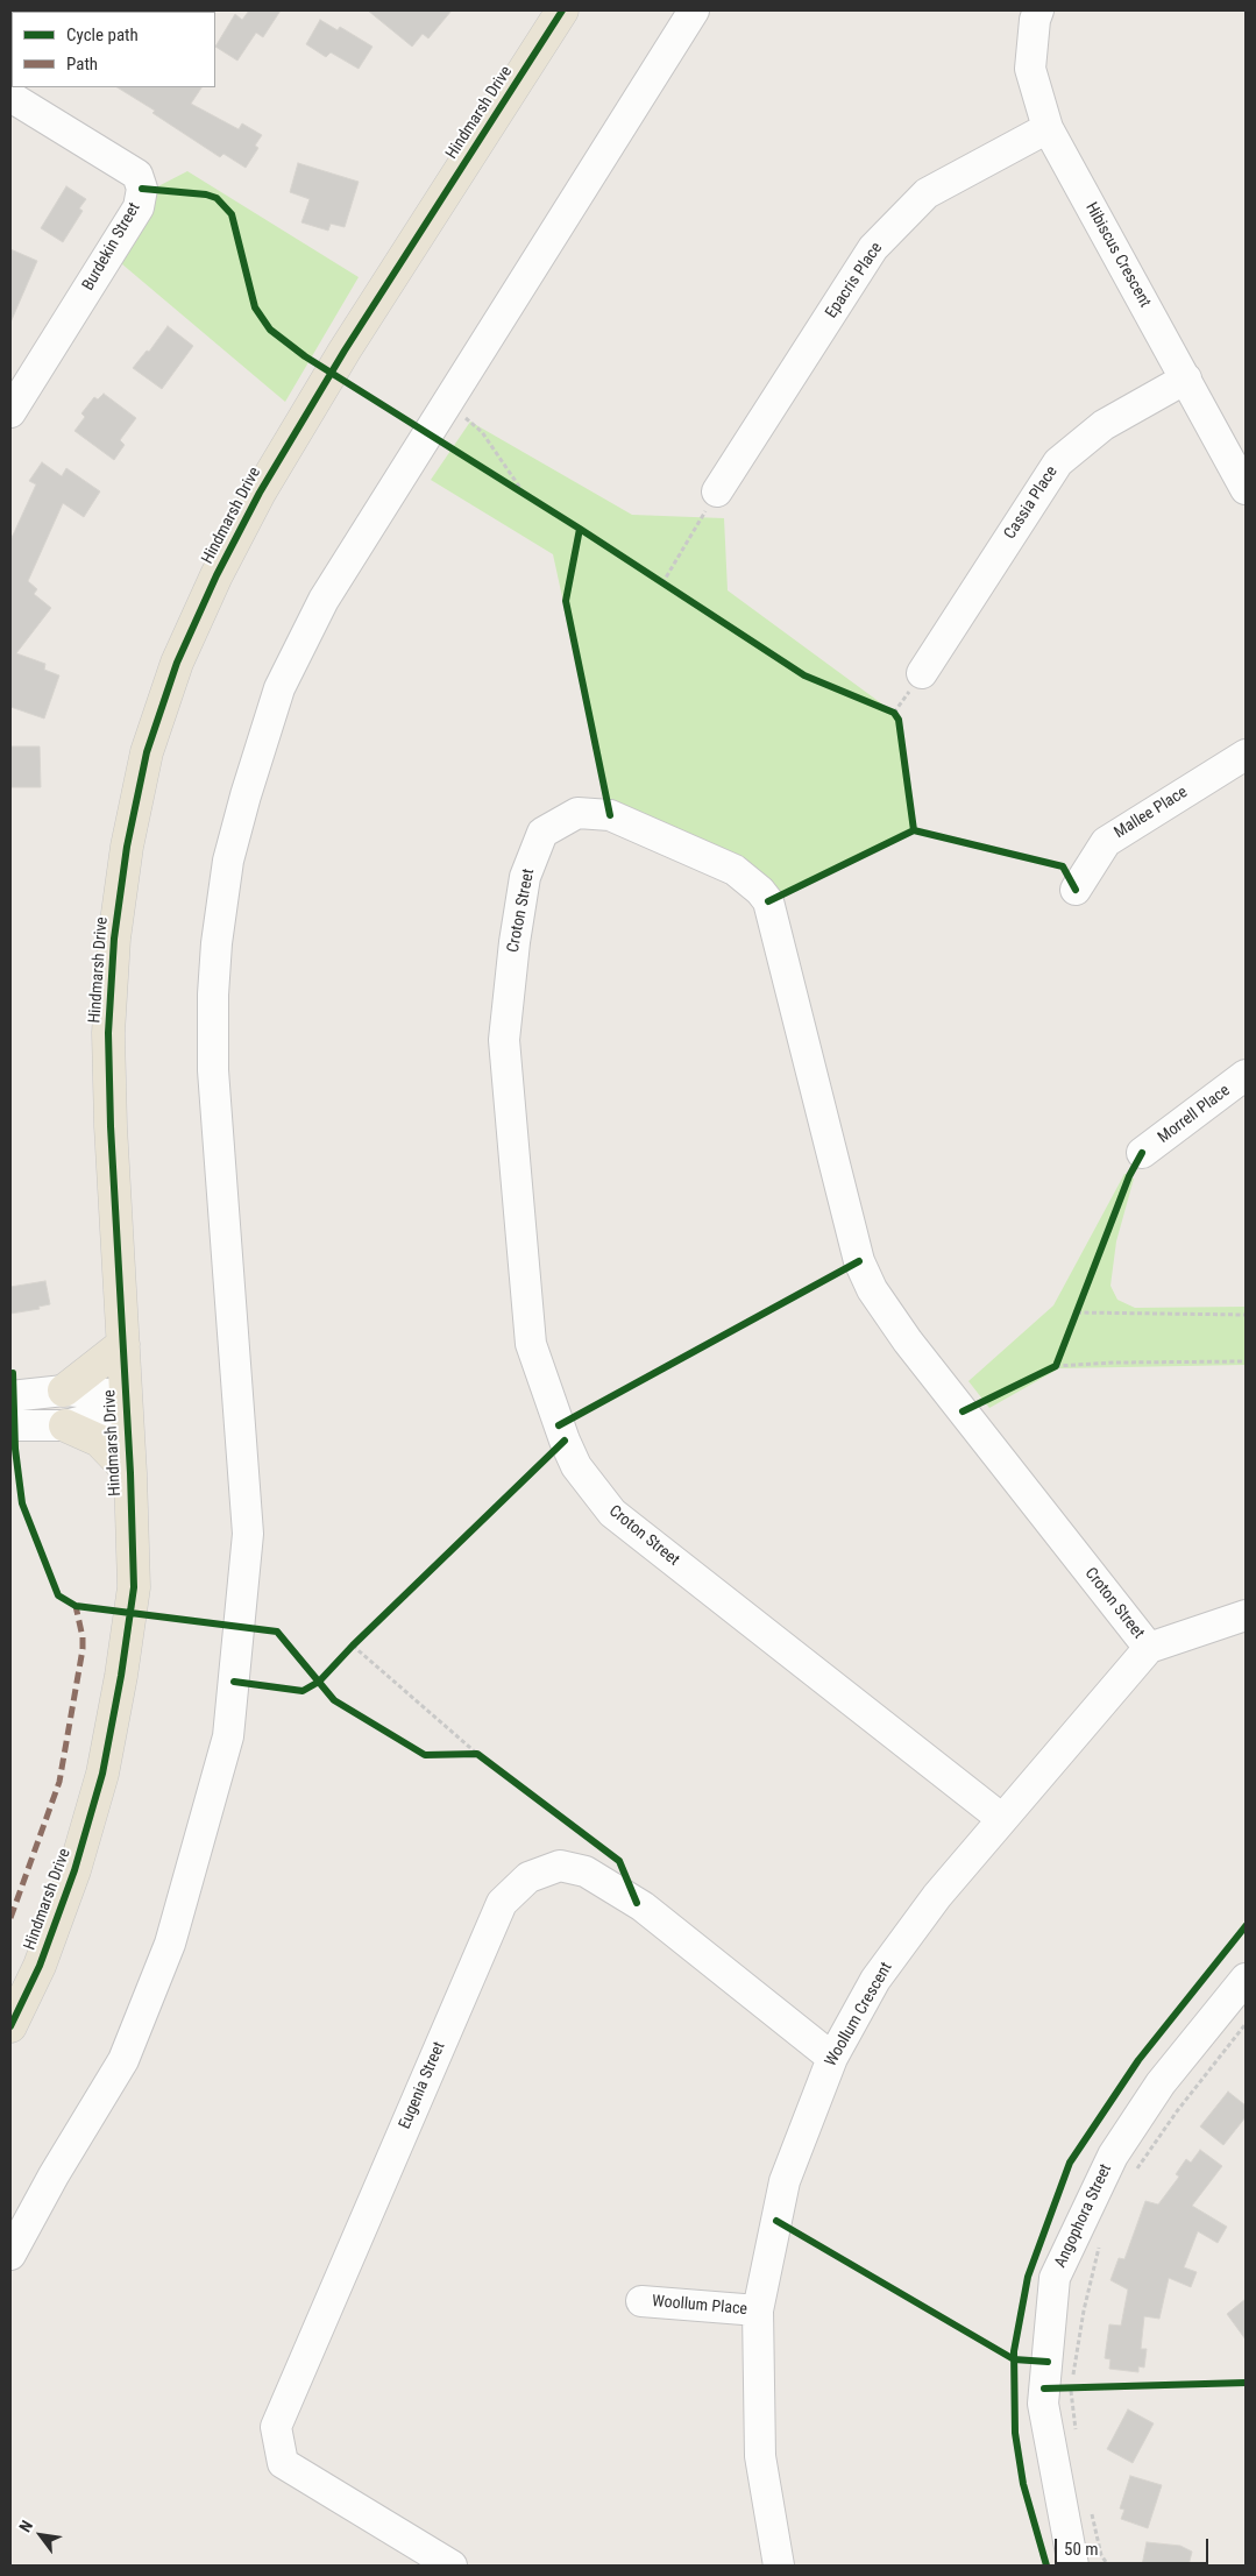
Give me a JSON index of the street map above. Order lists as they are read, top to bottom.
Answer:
{
  "streets": {
    "main road": ["Hindmarsh Drive"],
    "street": [
      "Burdekin Street",
      "Hibiscus Crescent",
      "Epacris Place",
      "Cassia Place",
      "Mallee Place",
      "Croton Street",
      "Morrell Place",
      "Woollum Crescent",
      "Eugenia Street",
      "Angophora Street",
      "Woollum Place"
    ]
  },
  "crossings": [
    ["Hibiscus Crescent", "Epacris Place"],
    ["Hibiscus Crescent", "Cassia Place"],
    ["Croton Street", "Woollum Crescent"],
    ["Woollum Crescent", "Eugenia Street"],
    ["Woollum Crescent", "Woollum Place"]
  ],
  "legend": ["Cycle path", "Path"],
  "scale_bar": "50 m",
  "north": "top left"
}
